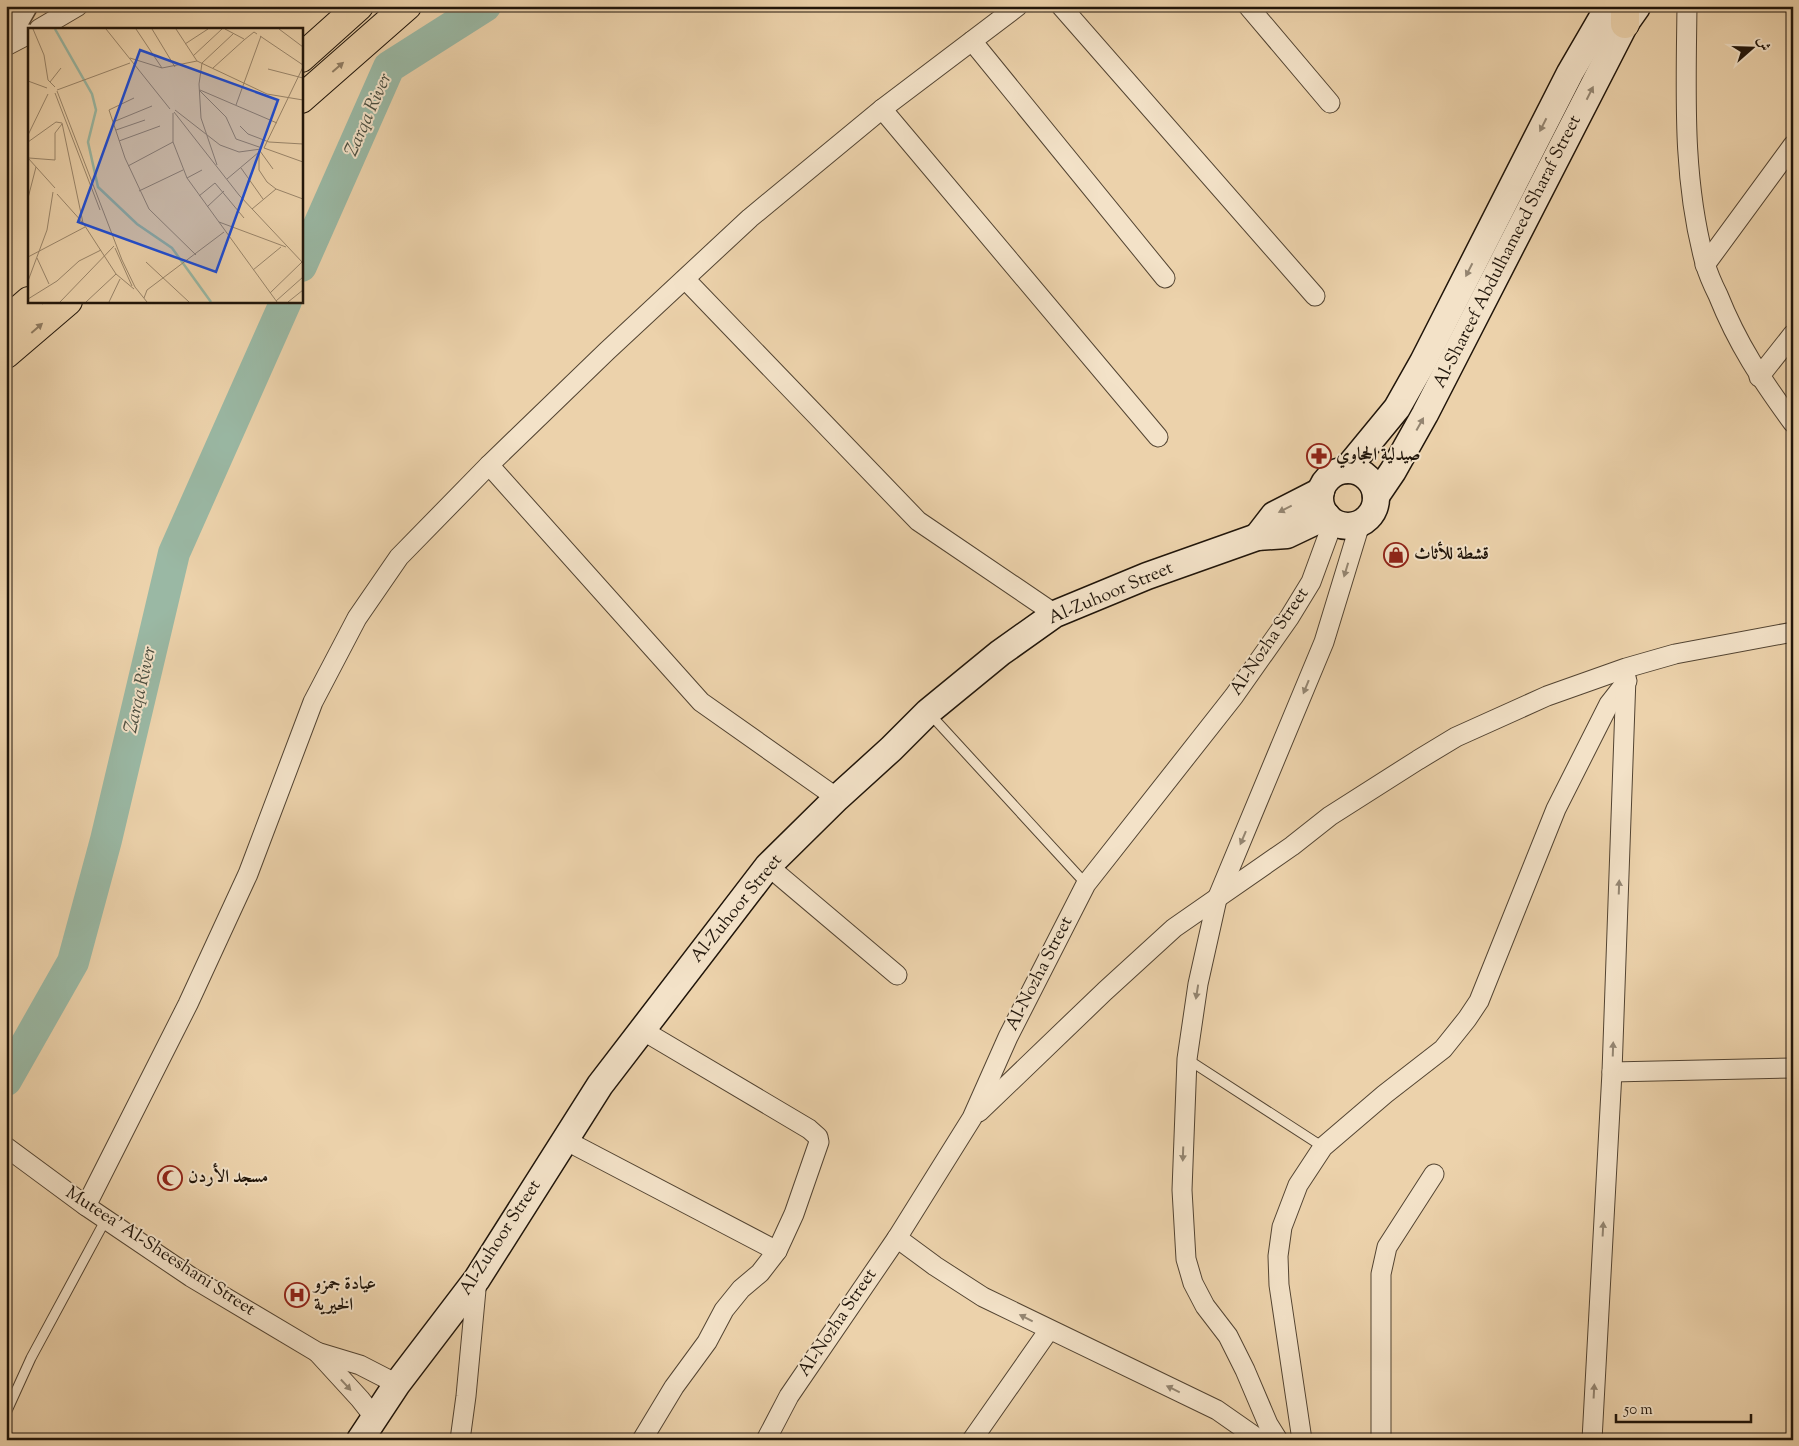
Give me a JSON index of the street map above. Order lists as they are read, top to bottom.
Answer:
{
  "streets": {
    "main road": ["Al-Shareef Abdulhameed Sharaf Street", "Al-Zuhoor Street"],
    "street": ["Al-Nozha Street", "Muteea' Al-Sheeshani Street"]
  },
  "crossings": [
    ["Al-Shareef Abdulhameed Sharaf Street", "Al-Zuhoor Street"],
    ["Al-Shareef Abdulhameed Sharaf Street", "Al-Nozha Street"],
    ["Al-Zuhoor Street", "Al-Nozha Street"],
    ["Al-Zuhoor Street", "Muteea' Al-Sheeshani Street"]
  ],
  "water": ["Zarqa River"],
  "places": {
    "pharmacy": ["صيدلية الحجاوي"],
    "shop": ["قشطة للأثاث"],
    "mosque": ["مسجد الأردن"],
    "hospital": ["عيادة جمزو الخيرية"]
  },
  "scale_bar": "50 m",
  "north": "right"
}
